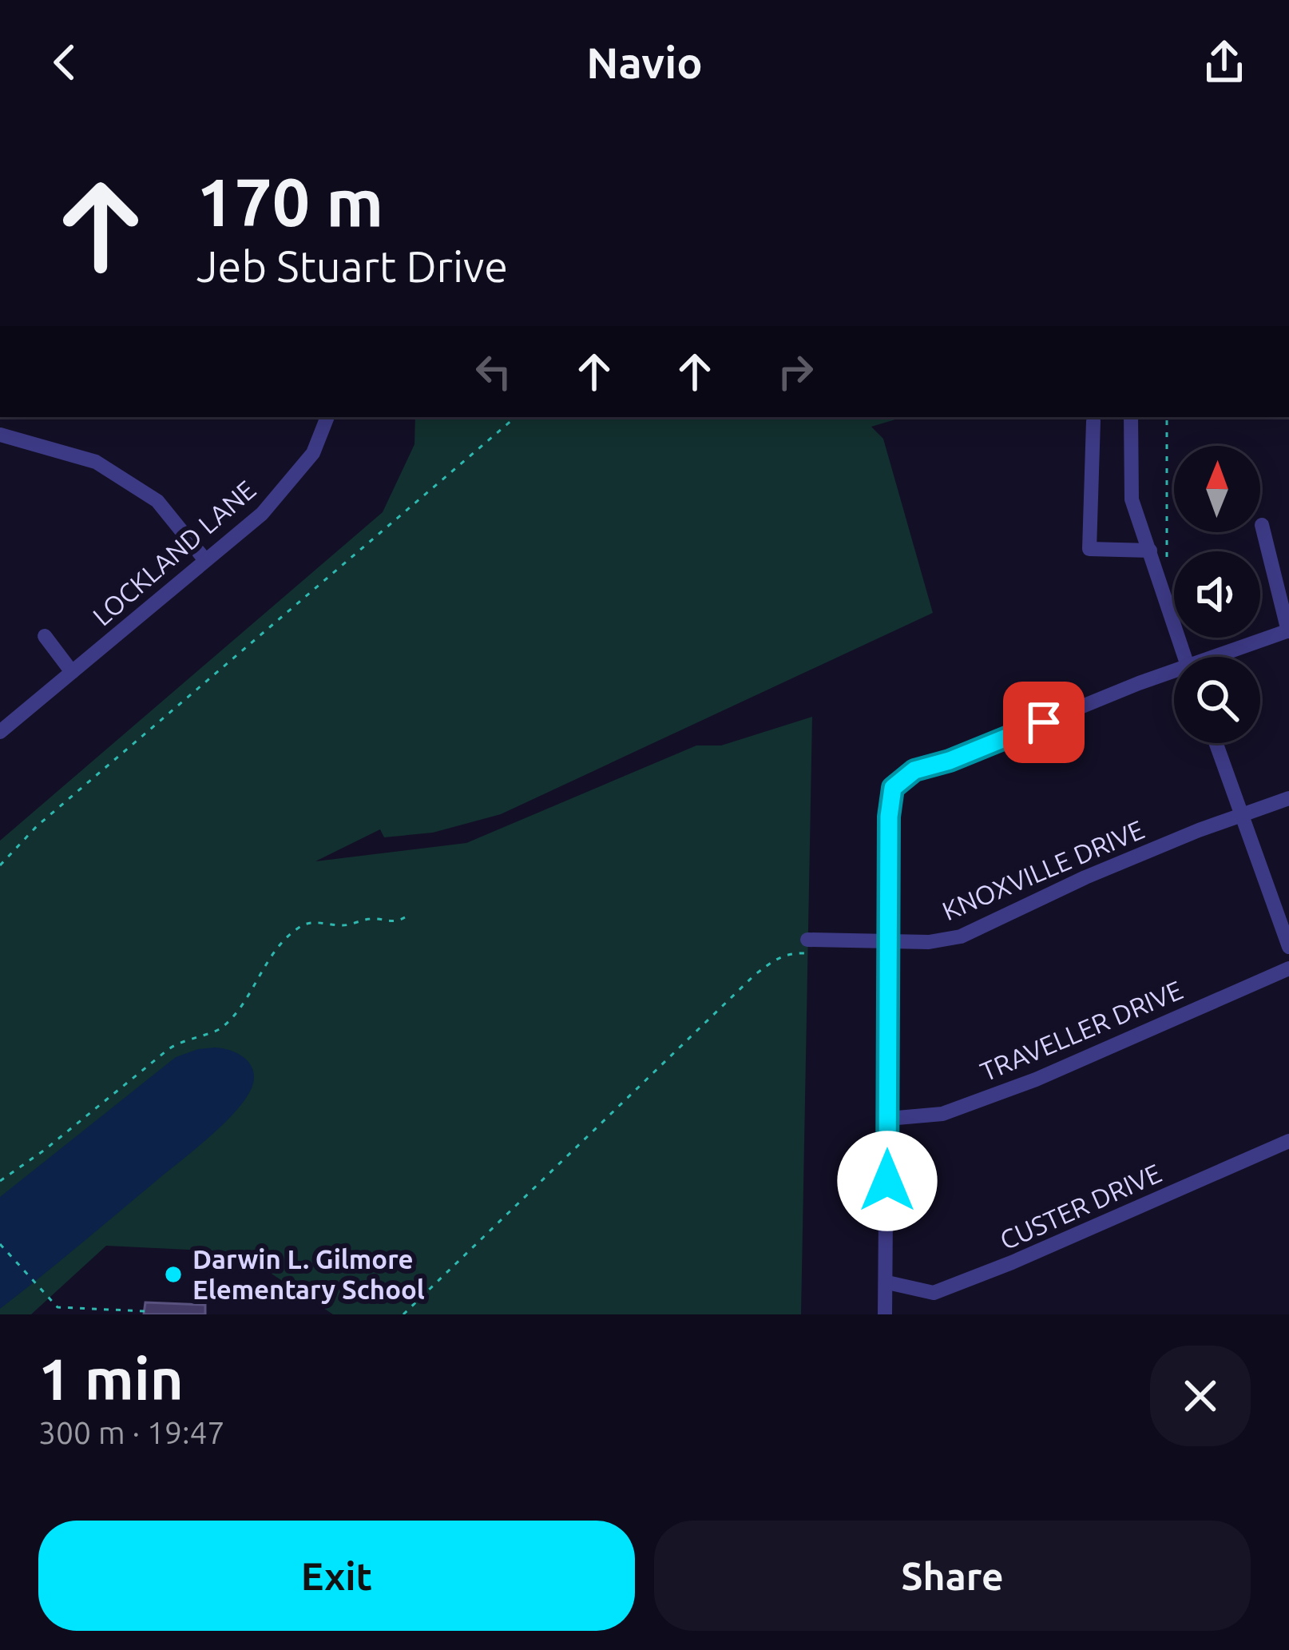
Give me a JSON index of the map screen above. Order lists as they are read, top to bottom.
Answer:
{
  "streets": {
    "street": [
      "LOCKLAND LANE",
      "KNOXVILLE DRIVE",
      "TRAVELLER DRIVE",
      "CUSTER DRIVE"
    ]
  },
  "places": ["Darwin L. Gilmore Elementary School"],
  "north": "top",
  "page": {
    "header": "Navio",
    "turn": ["170 m", "Jeb Stuart Drive"],
    "heading": ["1 min", "300 m · 19:47"],
    "buttons": ["Exit", "Share"]
  }
}
